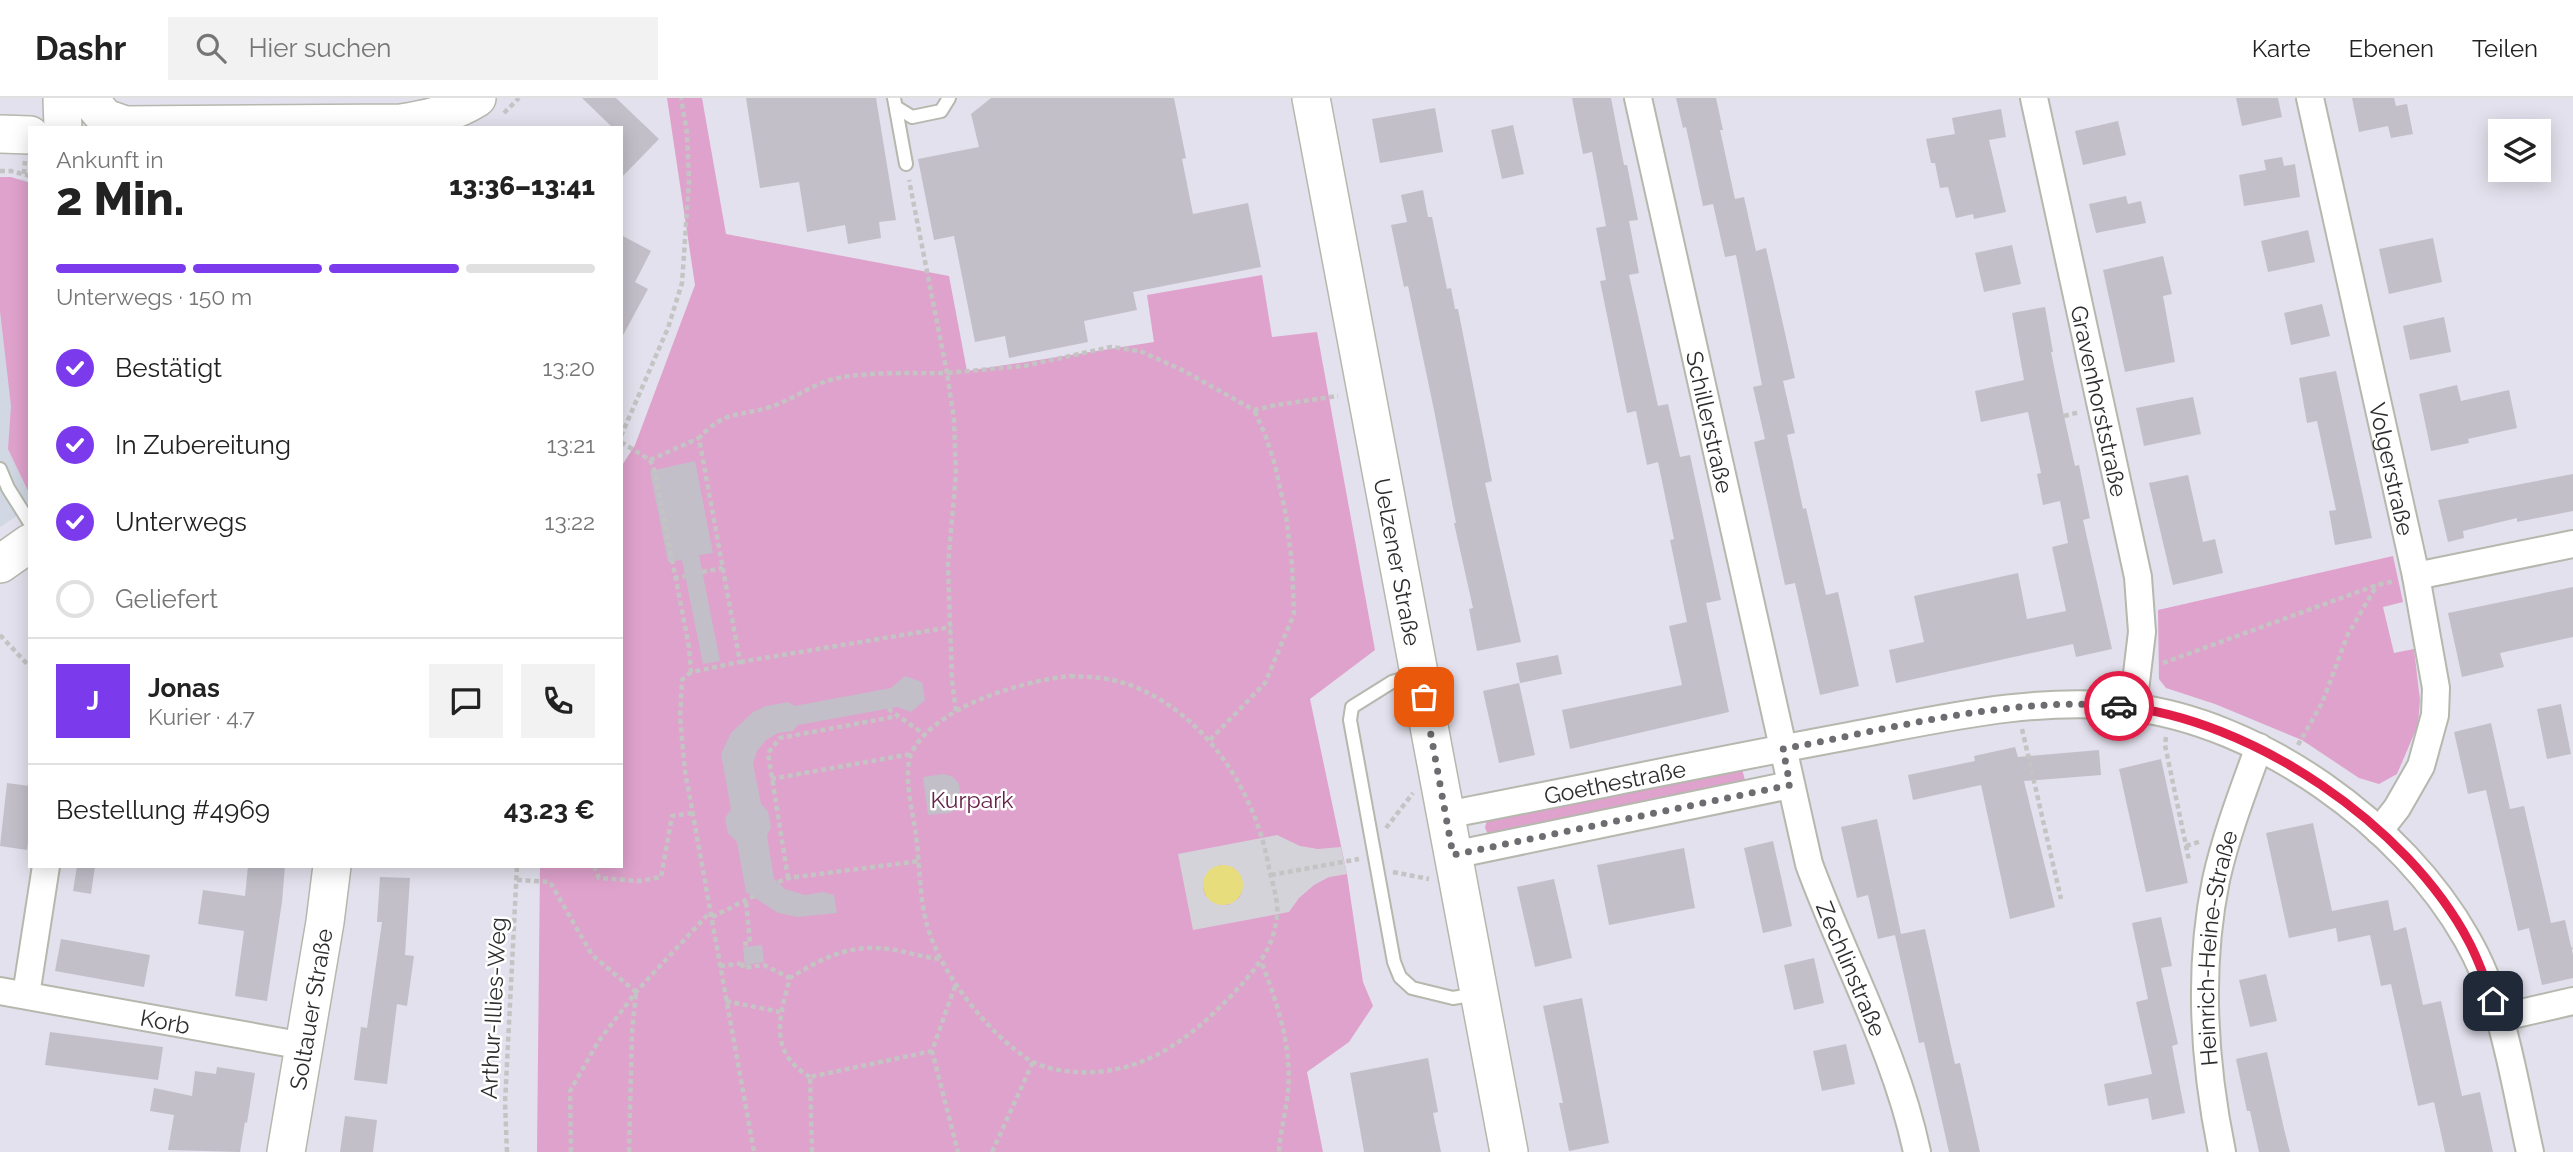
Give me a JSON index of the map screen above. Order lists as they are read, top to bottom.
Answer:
{
  "streets": {
    "street": [
      "Gravenhorststraße",
      "Schillerstraße",
      "Volgerstraße",
      "Uelzener Straße",
      "Goethestraße",
      "Heinrich-Heine-Straße",
      "Zechlinstraße",
      "Soltauer Straße",
      "Korb"
    ],
    "path": ["Arthur-Illies-Weg"]
  },
  "crossings": [
    ["Gravenhorststraße", "Goethestraße"],
    ["Schillerstraße", "Goethestraße"],
    ["Volgerstraße", "Goethestraße"],
    ["Uelzener Straße", "Goethestraße"],
    ["Goethestraße", "Heinrich-Heine-Straße"],
    ["Goethestraße", "Zechlinstraße"],
    ["Soltauer Straße", "Korb"]
  ],
  "parks": ["Kurpark"],
  "page": {
    "header": "Dashr",
    "search": "Hier suchen",
    "nav": ["Karte", "Ebenen", "Teilen"],
    "heading": ["2 Min.", "Ankunft in", "13:36–13:41"],
    "panel": [
      "Jonas",
      "Kurier · 4.7",
      "Bestellung #4969",
      "43.23 €"
    ],
    "bar": "Unterwegs · 150 m",
    "list": [
      ["Bestätigt", "13:20"],
      ["In Zubereitung", "13:21"],
      ["Unterwegs", "13:22"],
      "Geliefert"
    ],
    "round": "J"
  }
}
